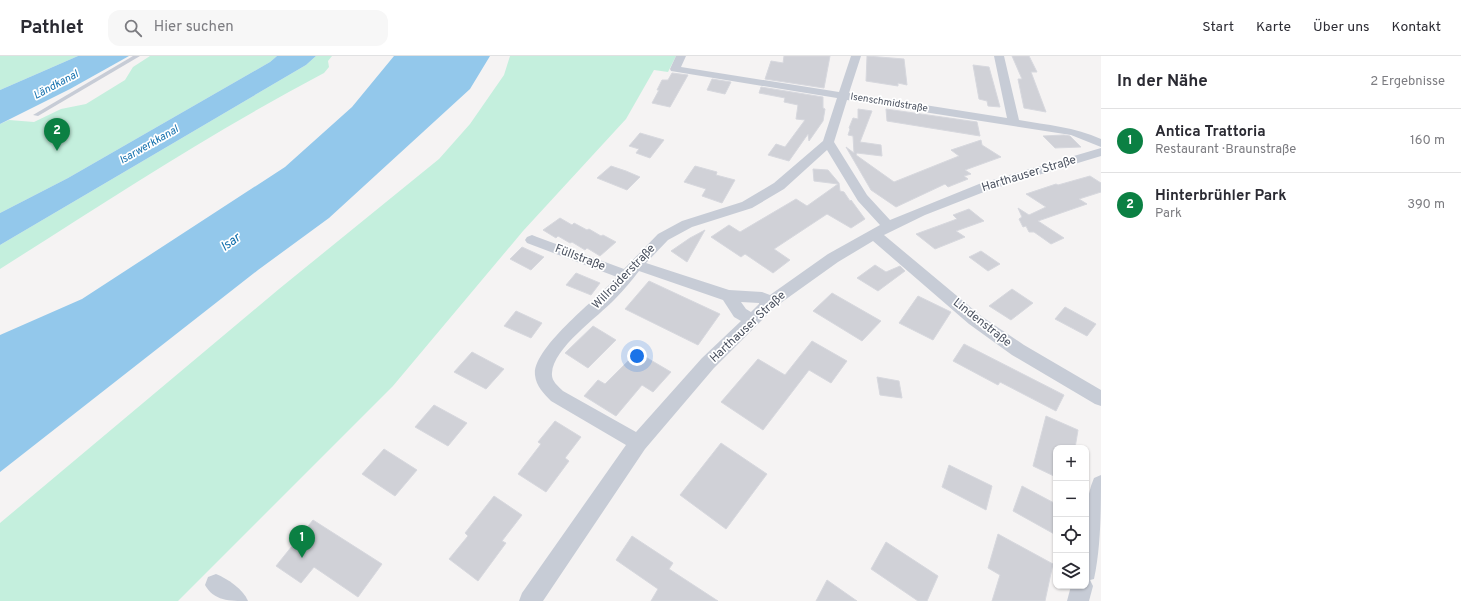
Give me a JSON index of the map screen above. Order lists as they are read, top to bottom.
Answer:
{
  "streets": {
    "street": [
      "Isenschmidstraße",
      "Harthauser Straße",
      "Füllstraße",
      "Willroiderstraße",
      "Lindenstraße"
    ]
  },
  "crossings": [
    ["Harthauser Straße", "Füllstraße"],
    ["Harthauser Straße", "Willroiderstraße"],
    ["Harthauser Straße", "Lindenstraße"],
    ["Füllstraße", "Willroiderstraße"]
  ],
  "water": ["Ländkanal", "Isarwerkkanal", "Isar"],
  "page": {
    "header": "Pathlet",
    "search": "Hier suchen",
    "nav": [
      "Start",
      "Karte",
      "Über uns",
      "Kontakt"
    ],
    "heading": ["In der Nähe", "2 Ergebnisse"],
    "list": [
      {
        "mark": "1",
        "name": "Antica Trattoria",
        "note": "Restaurant · Braunstraße",
        "value": "160 m"
      },
      {
        "mark": "2",
        "name": "Hinterbrühler Park",
        "note": "Park",
        "value": "390 m"
      }
    ],
    "pins": ["2", "1"],
    "map_buttons": ["+", "−"]
  }
}
